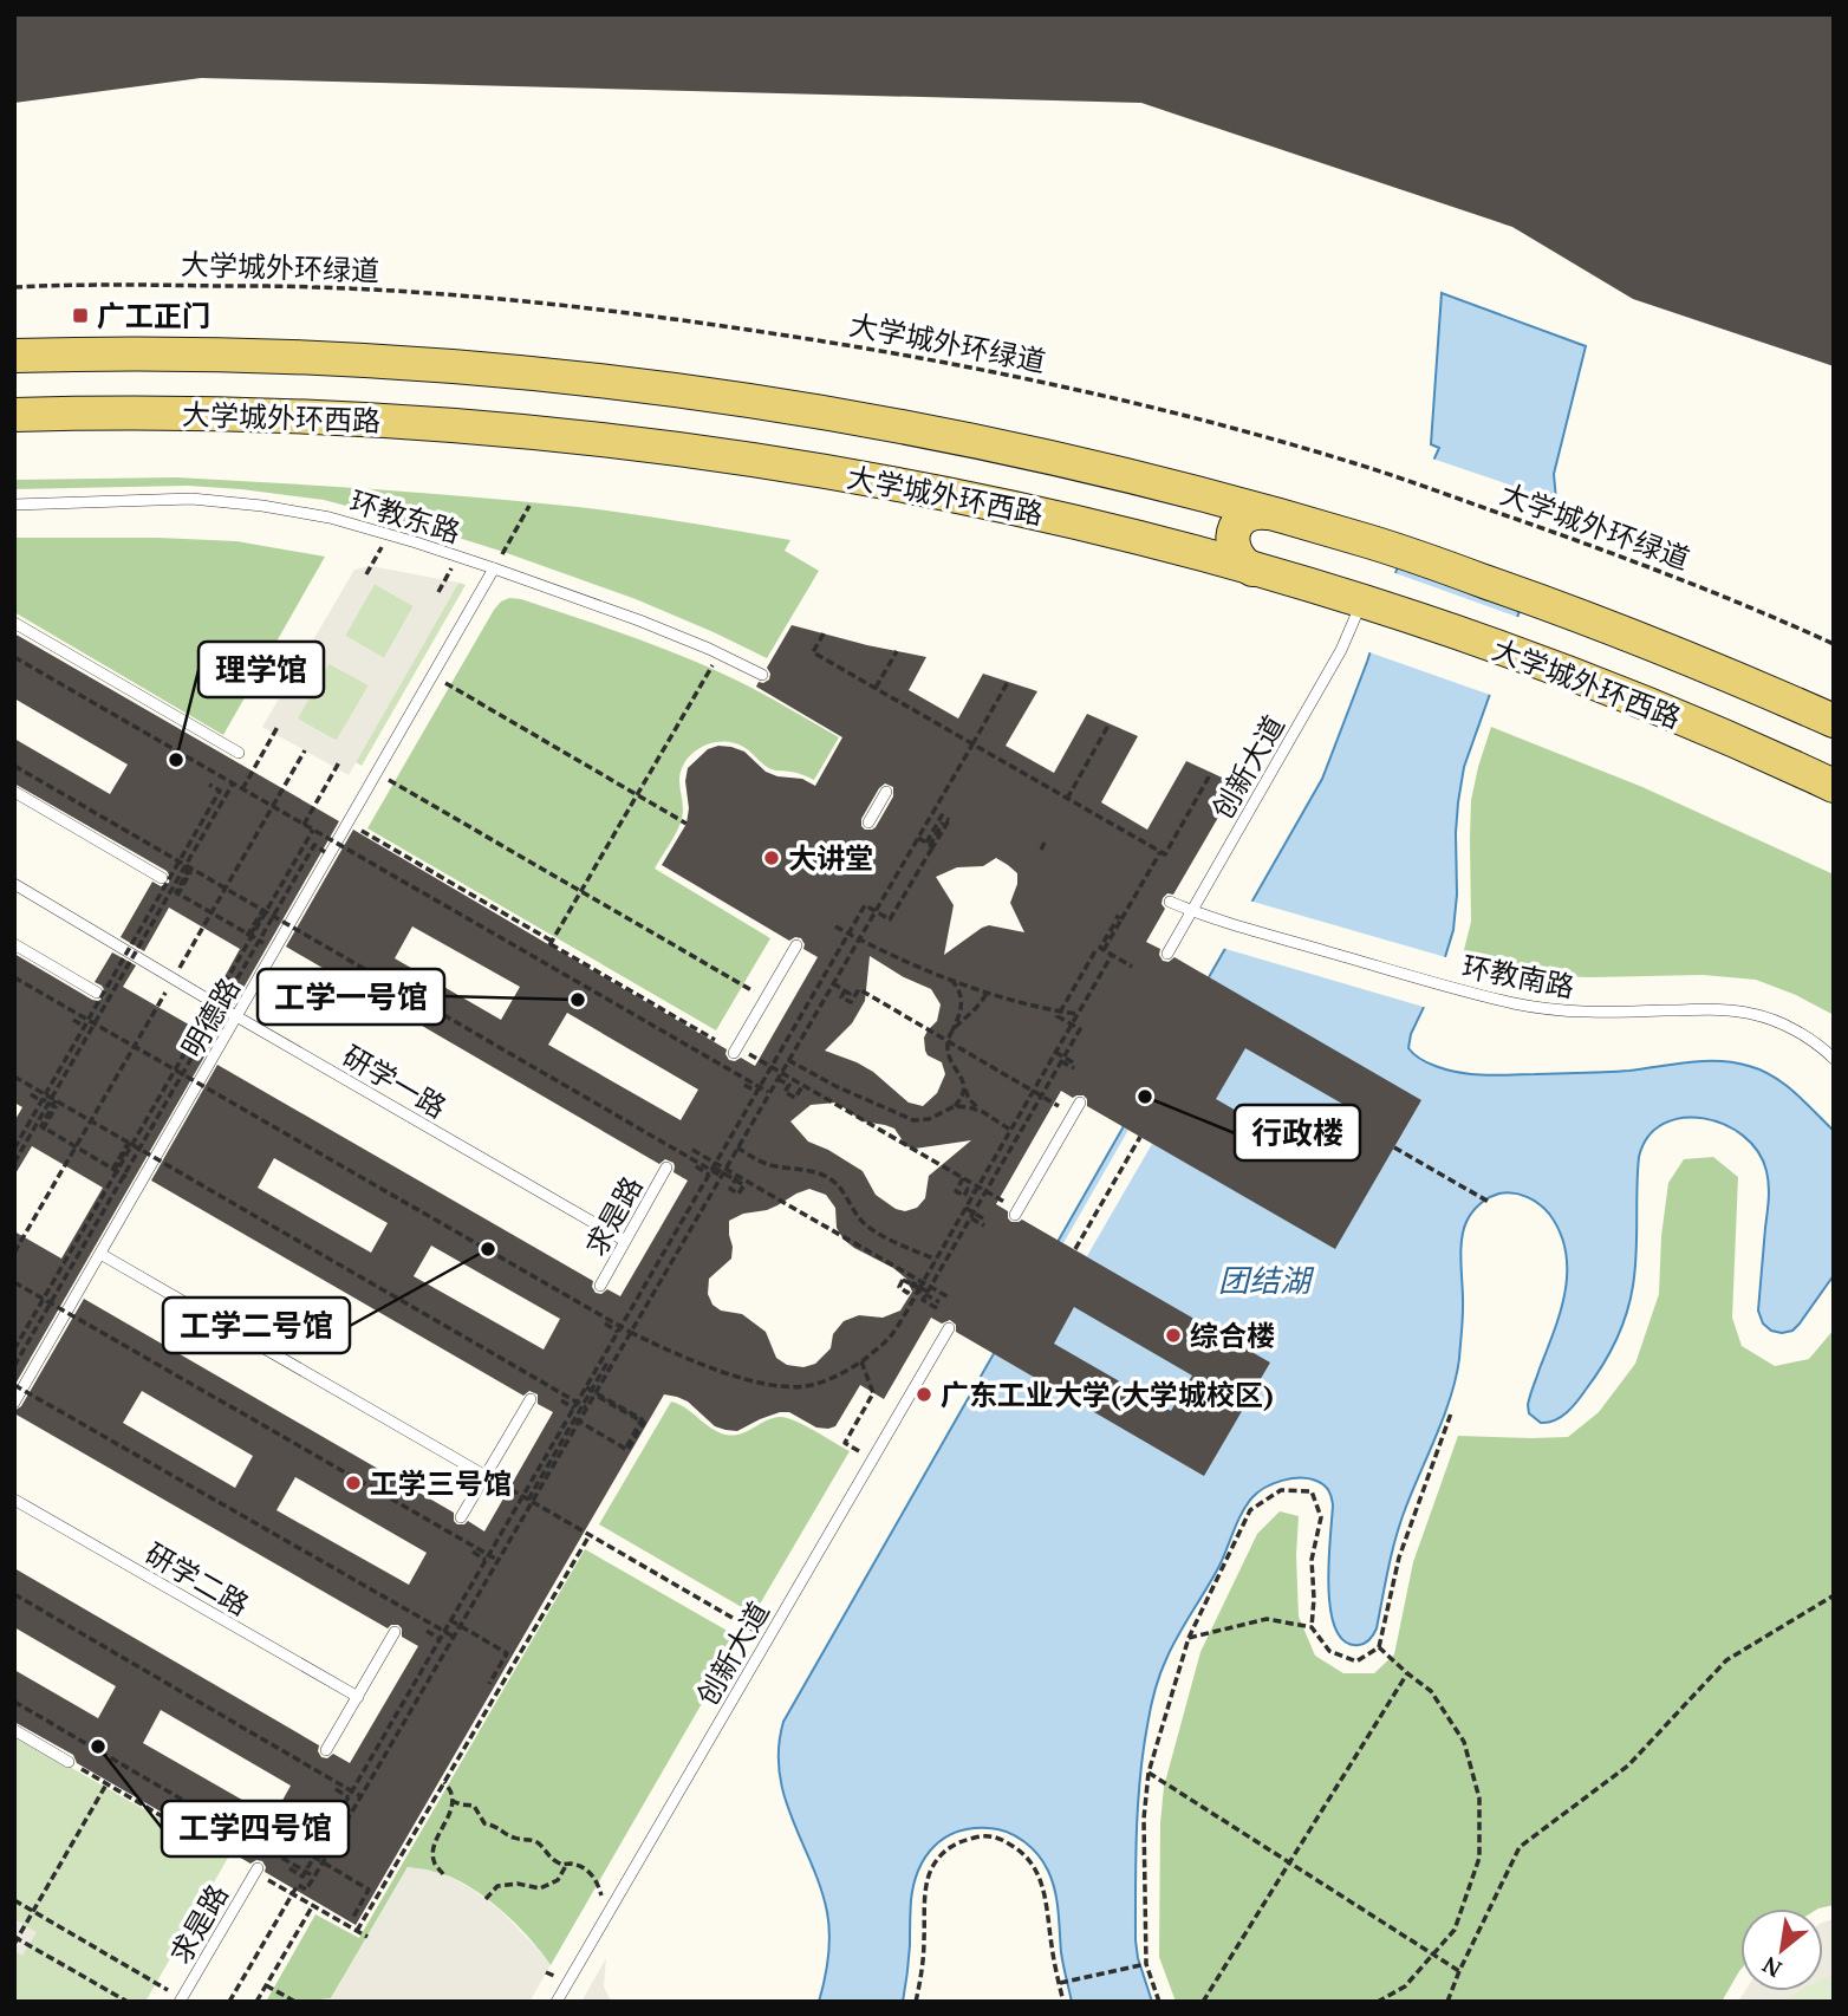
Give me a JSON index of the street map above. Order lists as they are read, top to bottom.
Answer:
{
  "streets": {
    "main road": ["大学城外环西路"],
    "lane": [
      "环教东路",
      "创新大道",
      "环教南路",
      "明德路",
      "研学一路",
      "求是路",
      "研学二路"
    ],
    "path": ["大学城外环绿道"]
  },
  "crossings": [
    ["大学城外环西路", "创新大道"],
    ["环教东路", "明德路"],
    ["创新大道", "环教南路"],
    ["明德路", "研学一路"],
    ["研学一路", "求是路"]
  ],
  "water": ["团结湖"],
  "places": {
    "transit": ["广工正门"],
    "other": [
      "理学馆",
      "大讲堂",
      "工学一号馆",
      "行政楼",
      "工学二号馆",
      "综合楼",
      "广东工业大学(大学城校区)",
      "工学三号馆",
      "工学四号馆"
    ]
  },
  "north": "bottom left"
}
